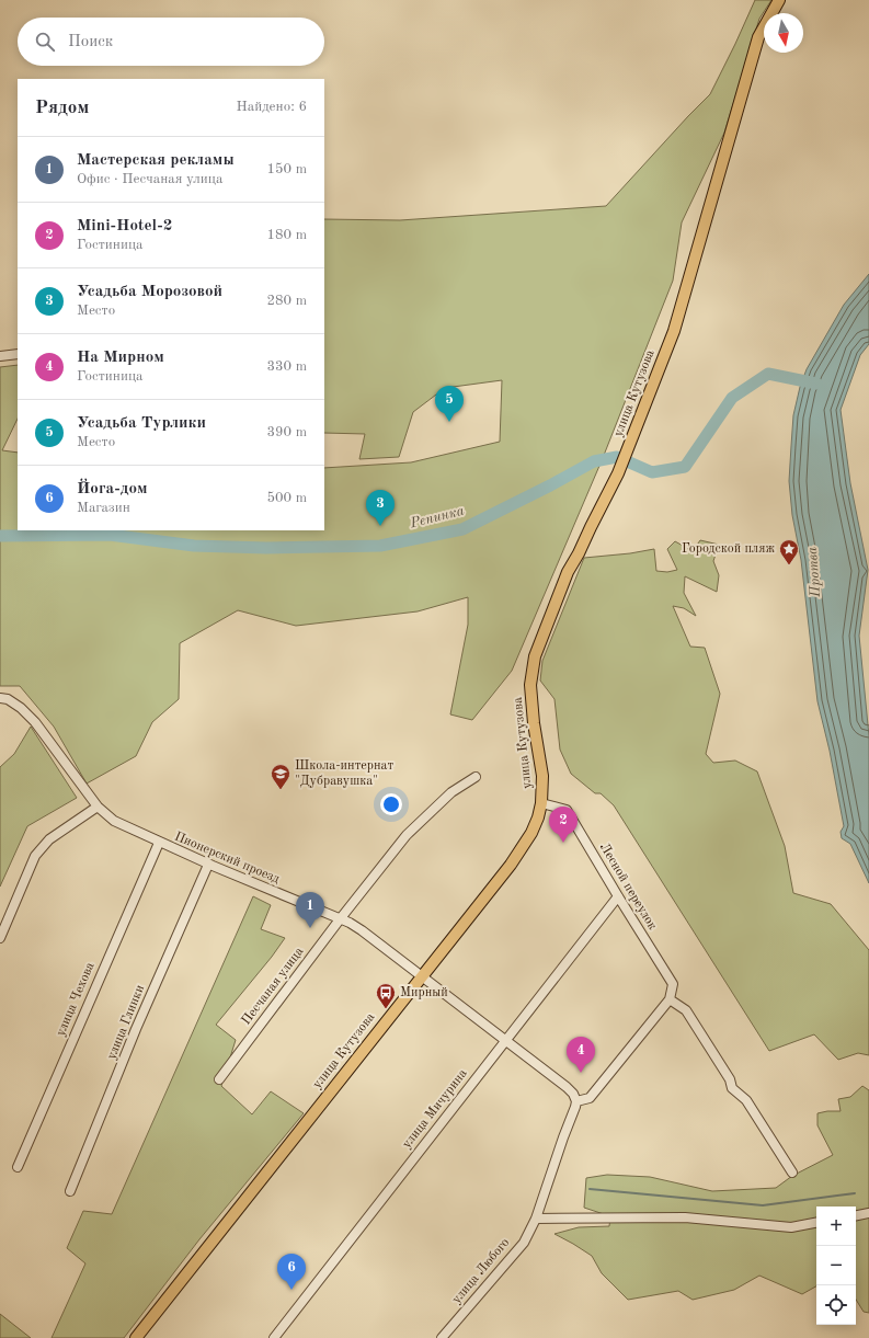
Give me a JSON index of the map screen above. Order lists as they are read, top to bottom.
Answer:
{
  "streets": {
    "main road": ["улица Кутузова"],
    "street": [
      "Пионерский проезд",
      "Лесной переулок",
      "Песчаная улица",
      "улица Чехова",
      "улица Глинки",
      "улица Мичурина",
      "улица Любого"
    ]
  },
  "crossings": [
    ["улица Кутузова", "Пионерский проезд"],
    ["улица Кутузова", "Лесной переулок"],
    ["Пионерский проезд", "Песчаная улица"],
    ["Пионерский проезд", "улица Чехова"],
    ["Пионерский проезд", "улица Глинки"],
    ["Пионерский проезд", "улица Мичурина"],
    ["Лесной переулок", "улица Мичурина"]
  ],
  "water": ["Репинка", "Протва"],
  "places": {
    "place": ["Городской пляж"],
    "school or university": ["Школа-интернат \"Дубравушка\""],
    "bus stop": ["Мирный"]
  },
  "north": "bottom",
  "page": {
    "search": "Поиск",
    "heading": ["Рядом", "Найдено: 6"],
    "list": [
      {
        "mark": "1",
        "name": "Мастерская рекламы",
        "note": "Офис · Песчаная улица",
        "value": "150 m"
      },
      {
        "mark": "2",
        "name": "Mini-Hotel-2",
        "note": "Гостиница",
        "value": "180 m"
      },
      {
        "mark": "3",
        "name": "Усадьба Морозовой",
        "note": "Место",
        "value": "280 m"
      },
      {
        "mark": "4",
        "name": "На Мирном",
        "note": "Гостиница",
        "value": "330 m"
      },
      {
        "mark": "5",
        "name": "Усадьба Турлики",
        "note": "Место",
        "value": "390 m"
      },
      {
        "mark": "6",
        "name": "Йога-дом",
        "note": "Магазин",
        "value": "500 m"
      }
    ],
    "pins": [
      "5",
      "3",
      "2",
      "1",
      "4",
      "6"
    ],
    "map_buttons": ["+", "−"]
  }
}
